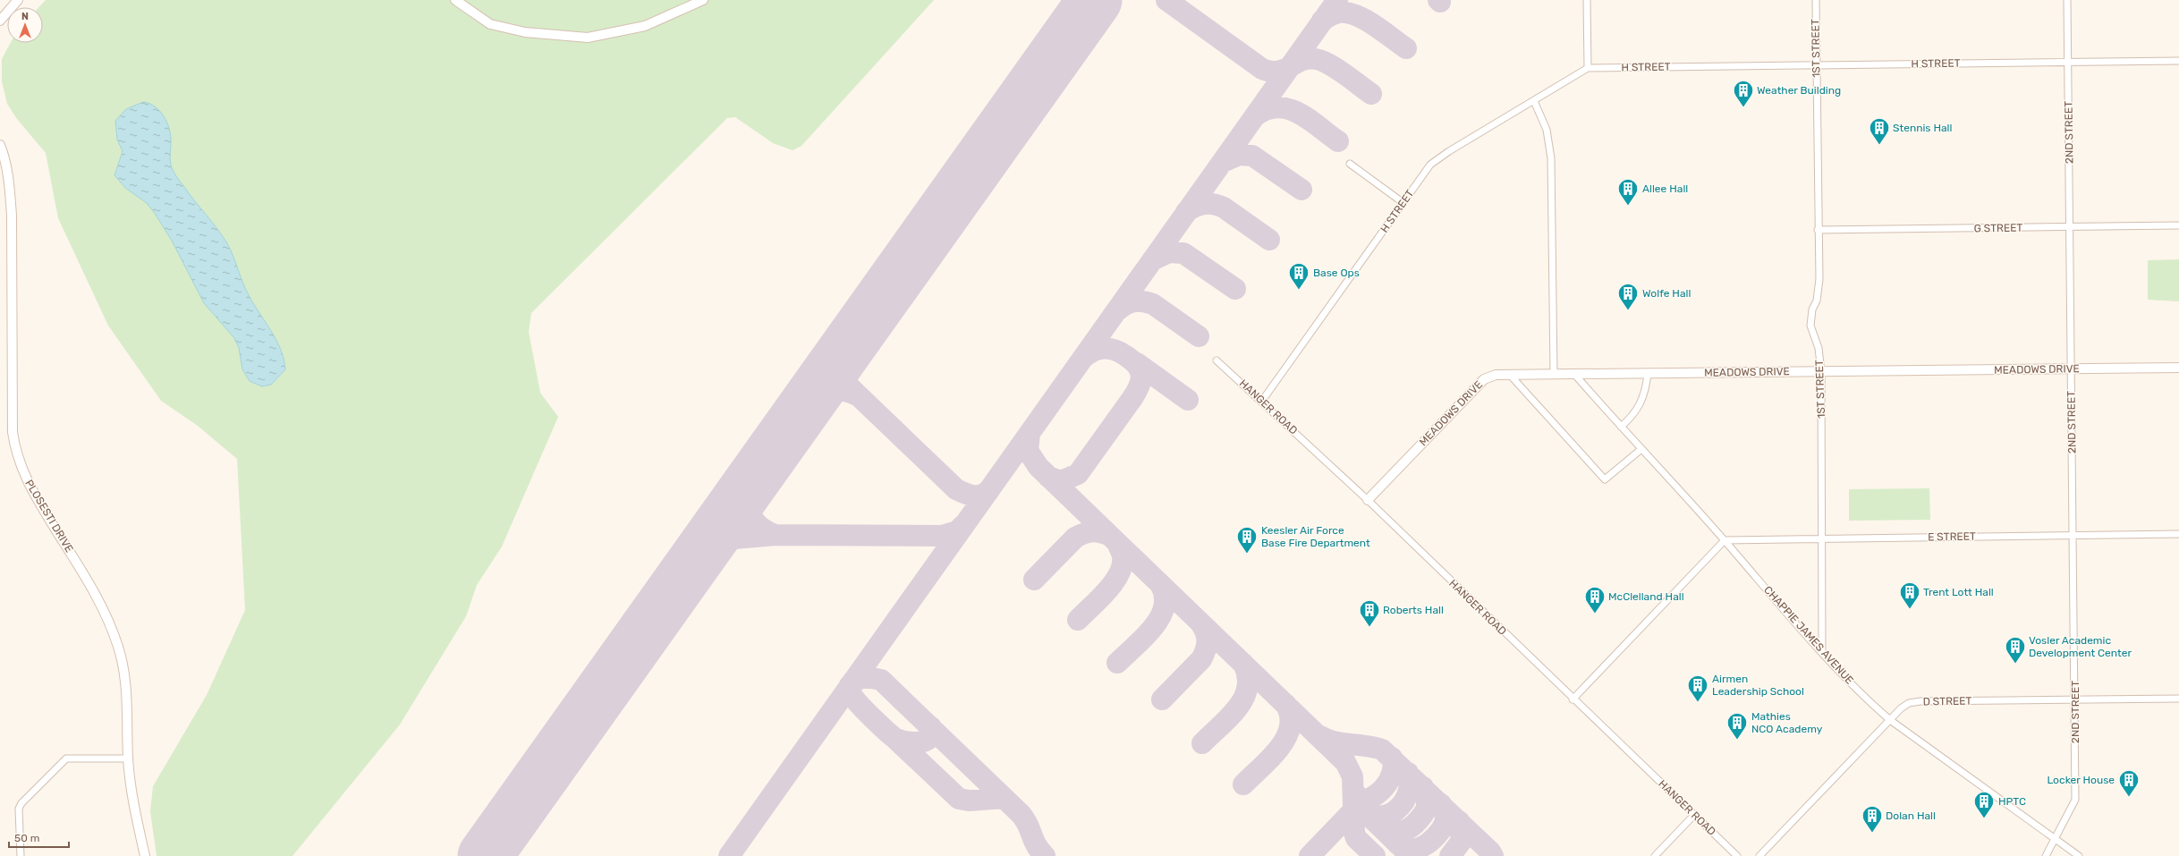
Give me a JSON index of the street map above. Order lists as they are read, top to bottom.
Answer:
{
  "streets": {
    "street": [
      "1ST STREET",
      "H STREET",
      "2ND STREET",
      "G STREET",
      "MEADOWS DRIVE",
      "HANGER ROAD",
      "PLOSESTI DRIVE",
      "E STREET",
      "CHAPPIE JAMES AVENUE",
      "D STREET"
    ]
  },
  "crossings": [
    ["1ST STREET", "H STREET"],
    ["1ST STREET", "G STREET"],
    ["1ST STREET", "MEADOWS DRIVE"],
    ["1ST STREET", "E STREET"],
    ["1ST STREET", "CHAPPIE JAMES AVENUE"],
    ["H STREET", "2ND STREET"],
    ["H STREET", "HANGER ROAD"],
    ["2ND STREET", "G STREET"],
    ["2ND STREET", "MEADOWS DRIVE"],
    ["2ND STREET", "E STREET"],
    ["2ND STREET", "CHAPPIE JAMES AVENUE"],
    ["2ND STREET", "D STREET"],
    ["MEADOWS DRIVE", "HANGER ROAD"],
    ["MEADOWS DRIVE", "CHAPPIE JAMES AVENUE"],
    ["E STREET", "CHAPPIE JAMES AVENUE"],
    ["CHAPPIE JAMES AVENUE", "D STREET"]
  ],
  "places": {
    "building": [
      "Weather Building",
      "Stennis Hall",
      "Allee Hall",
      "Base Ops",
      "Wolfe Hall",
      "Keesler Air Force Base Fire Department",
      "Trent Lott Hall",
      "McClelland Hall",
      "Roberts Hall",
      "Vosler Academic Development Center",
      "Airmen Leadership School",
      "Mathies NCO Academy",
      "Locker House",
      "HPTC",
      "Dolan Hall"
    ]
  },
  "scale_bar": "50 m",
  "north": "top"
}
